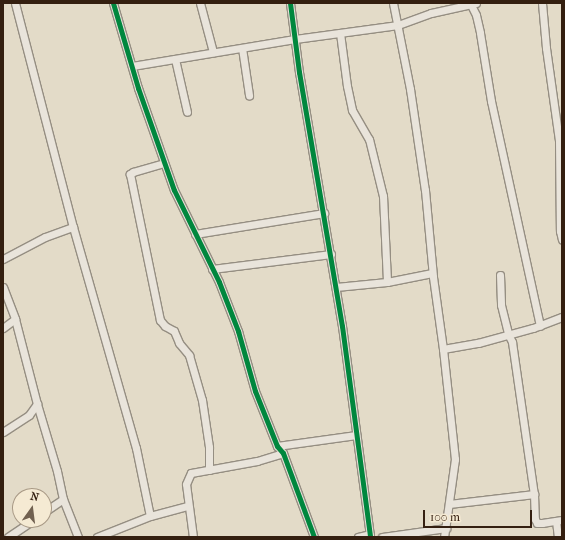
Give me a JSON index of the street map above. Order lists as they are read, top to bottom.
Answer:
{
  "scale_bar": "100 m",
  "north": "top"
}
